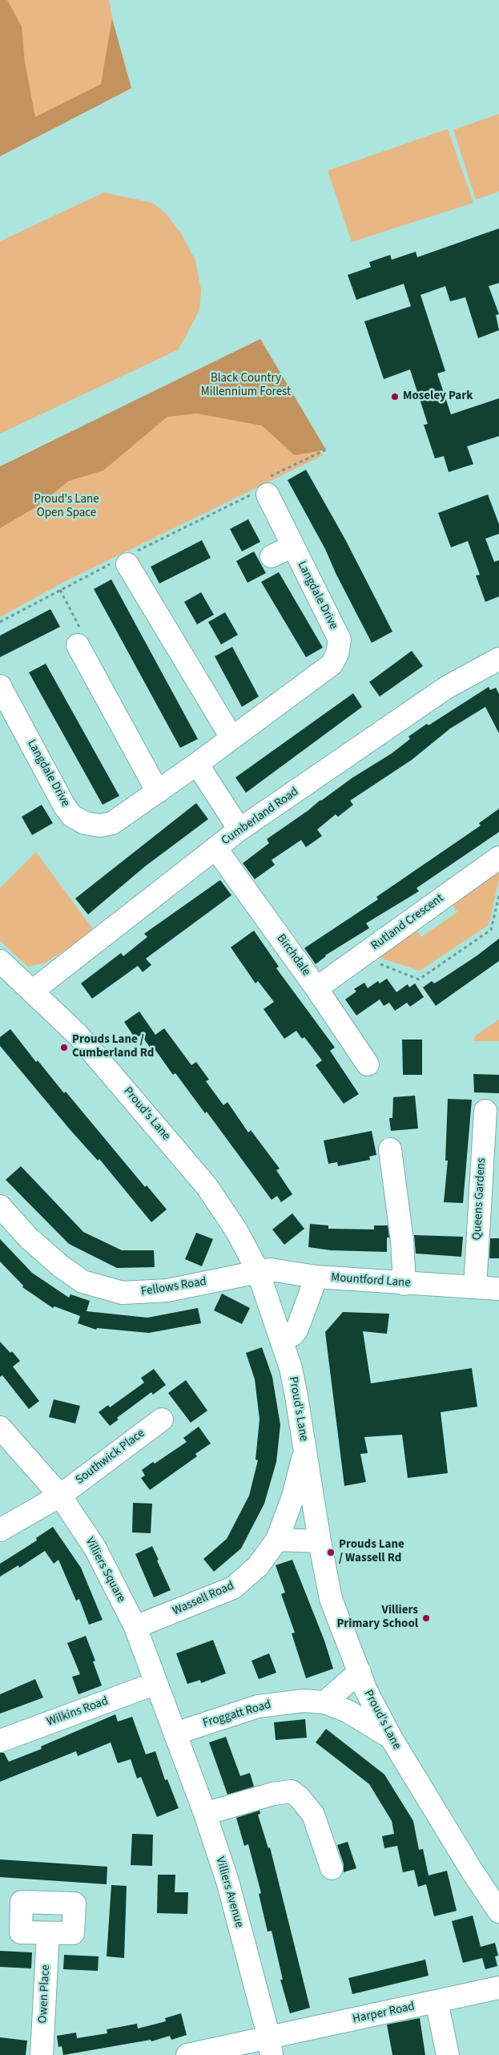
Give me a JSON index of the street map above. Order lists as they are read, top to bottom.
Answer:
{
  "streets": {
    "street": [
      "Langdale Drive",
      "Cumberland Road",
      "Rutland Crescent",
      "Birchdale",
      "Proud's Lane",
      "Queens Gardens",
      "Mountford Lane",
      "Fellows Road",
      "Southwick Place",
      "Villiers Square",
      "Wassell Road",
      "Wilkins Road",
      "Froggatt Road",
      "Villiers Avenue",
      "Owen Place",
      "Harper Road"
    ]
  },
  "crossings": [
    ["Cumberland Road", "Birchdale"],
    ["Cumberland Road", "Proud's Lane"],
    ["Rutland Crescent", "Birchdale"],
    ["Proud's Lane", "Mountford Lane"],
    ["Proud's Lane", "Fellows Road"],
    ["Proud's Lane", "Wassell Road"],
    ["Proud's Lane", "Froggatt Road"],
    ["Queens Gardens", "Mountford Lane"],
    ["Mountford Lane", "Fellows Road"],
    ["Southwick Place", "Villiers Square"],
    ["Villiers Square", "Wassell Road"],
    ["Villiers Square", "Wilkins Road"],
    ["Villiers Square", "Froggatt Road"],
    ["Villiers Square", "Villiers Avenue"],
    ["Froggatt Road", "Villiers Avenue"],
    ["Villiers Avenue", "Harper Road"]
  ],
  "parks": ["Black Country Millennium Forest", "Proud's Lane Open Space"],
  "places": [
    "Moseley Park",
    "Prouds Lane / Cumberland Rd",
    "Prouds Lane / Wassell Rd",
    "Villiers Primary School"
  ]
}
